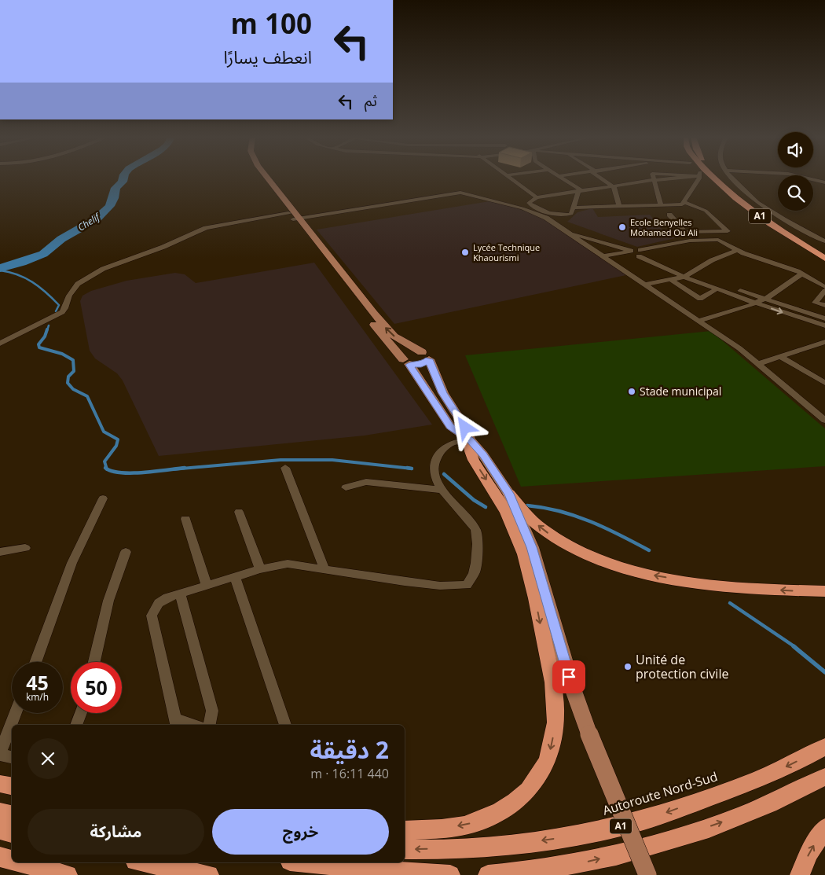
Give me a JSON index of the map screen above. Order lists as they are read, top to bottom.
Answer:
{
  "streets": {
    "highway": ["A1", "Autoroute Nord-Sud"]
  },
  "water": ["Chelif"],
  "places": [
    "Ecole Benyelles Mohamed Ou Ali",
    "Lycée Technique Khaourismi",
    "Stade municipal",
    "Unité de protection civile"
  ],
  "page": {
    "turn": ["100 m", "انعطف يسارًا"],
    "then": "ثم",
    "speed": "45 km/h",
    "limit": "50",
    "heading": ["2 دقيقة", "440 m · 16:11"],
    "buttons": ["خروج", "مشاركة"]
  }
}
